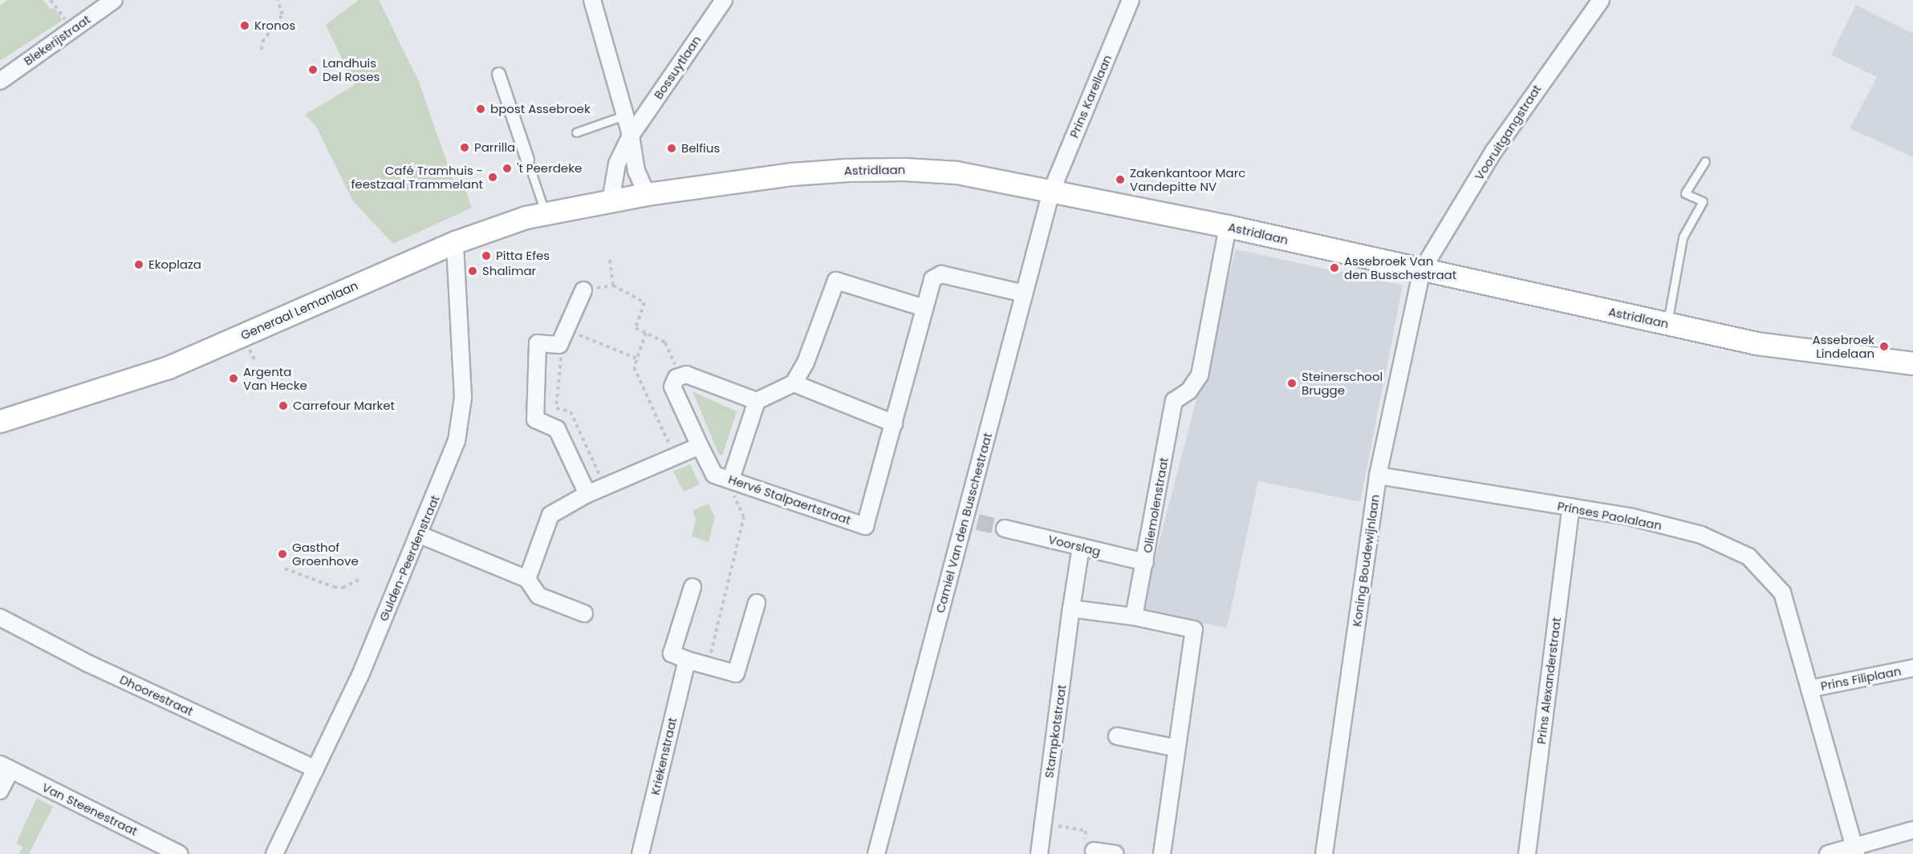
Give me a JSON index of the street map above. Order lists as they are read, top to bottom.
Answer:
{
  "streets": {
    "main road": ["Astridlaan", "Generaal Lemanlaan"],
    "street": [
      "Blekerijstraat",
      "Bossuytlaan",
      "Prins Karellaan",
      "Vooruitgangstraat",
      "Hervé Stalpaertstraat",
      "Oliemolenstraat",
      "Prinses Paolalaan",
      "Camiel Van den Busschestraat",
      "Voorslag",
      "Gulden-Peerdenstraat",
      "Koning Boudewijnlaan",
      "Prins Filiplaan",
      "Prins Alexanderstraat",
      "Dhoorestraat",
      "Stampkotstraat",
      "Kriekenstraat",
      "Van Steenestraat"
    ]
  },
  "crossings": [
    ["Bossuytlaan", "Astridlaan"],
    ["Bossuytlaan", "Generaal Lemanlaan"],
    ["Prins Karellaan", "Astridlaan"],
    ["Prins Karellaan", "Camiel Van den Busschestraat"],
    ["Vooruitgangstraat", "Astridlaan"],
    ["Vooruitgangstraat", "Koning Boudewijnlaan"],
    ["Astridlaan", "Generaal Lemanlaan"],
    ["Astridlaan", "Oliemolenstraat"],
    ["Astridlaan", "Camiel Van den Busschestraat"],
    ["Astridlaan", "Koning Boudewijnlaan"],
    ["Generaal Lemanlaan", "Gulden-Peerdenstraat"],
    ["Hervé Stalpaertstraat", "Camiel Van den Busschestraat"],
    ["Oliemolenstraat", "Voorslag"],
    ["Prinses Paolalaan", "Koning Boudewijnlaan"],
    ["Prinses Paolalaan", "Prins Filiplaan"],
    ["Prinses Paolalaan", "Prins Alexanderstraat"],
    ["Voorslag", "Stampkotstraat"],
    ["Gulden-Peerdenstraat", "Dhoorestraat"]
  ],
  "places": [
    "Kronos",
    "Landhuis Del Roses",
    "bpost Assebroek",
    "Parrilla",
    "Belfius",
    "'t Peerdeke",
    "Café Tramhuis - feestzaal Trammelant",
    "Zakenkantoor Marc Vandepitte NV",
    "Pitta Efes",
    "Ekoplaza",
    "Assebroek Van den Busschestraat",
    "Shalimar",
    "Assebroek Lindelaan",
    "Argenta Van Hecke",
    "Steinerschool Brugge",
    "Carrefour Market",
    "Gasthof Groenhove"
  ]
}
